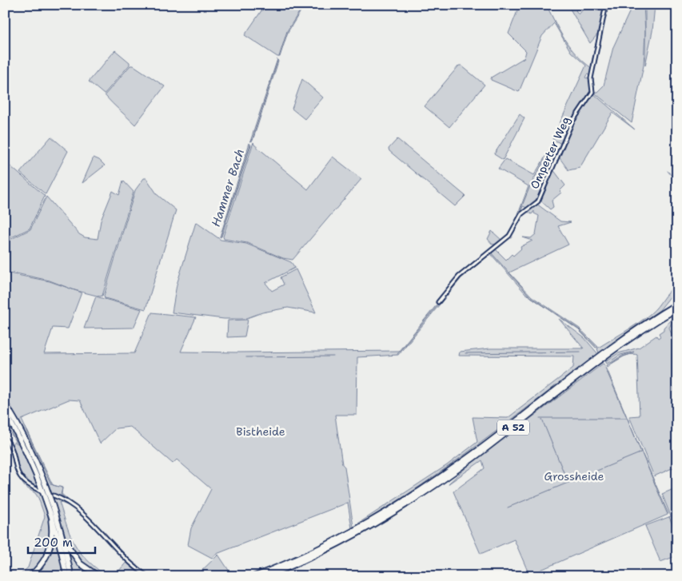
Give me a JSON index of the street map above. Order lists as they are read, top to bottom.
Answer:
{
  "streets": {
    "highway": ["A 52"],
    "street": ["Omperter Weg"]
  },
  "water": ["Hammer Bach"],
  "parks": ["Bistheide", "Grossheide"],
  "scale_bar": "200 m"
}
